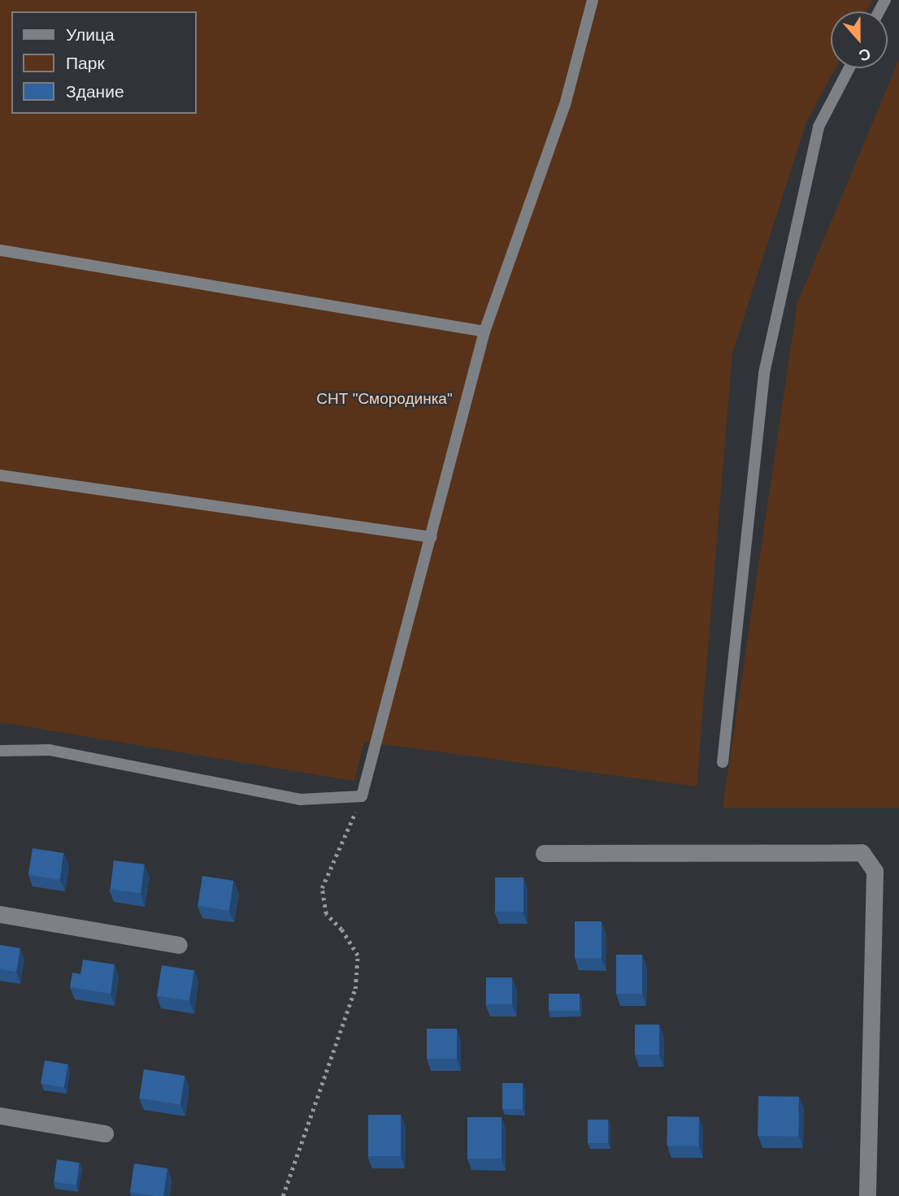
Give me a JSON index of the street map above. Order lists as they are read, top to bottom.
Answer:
{
  "parks": ["СНТ \"Смородинка\""],
  "legend": ["Улица", "Парк", "Здание"],
  "north": "bottom"
}
